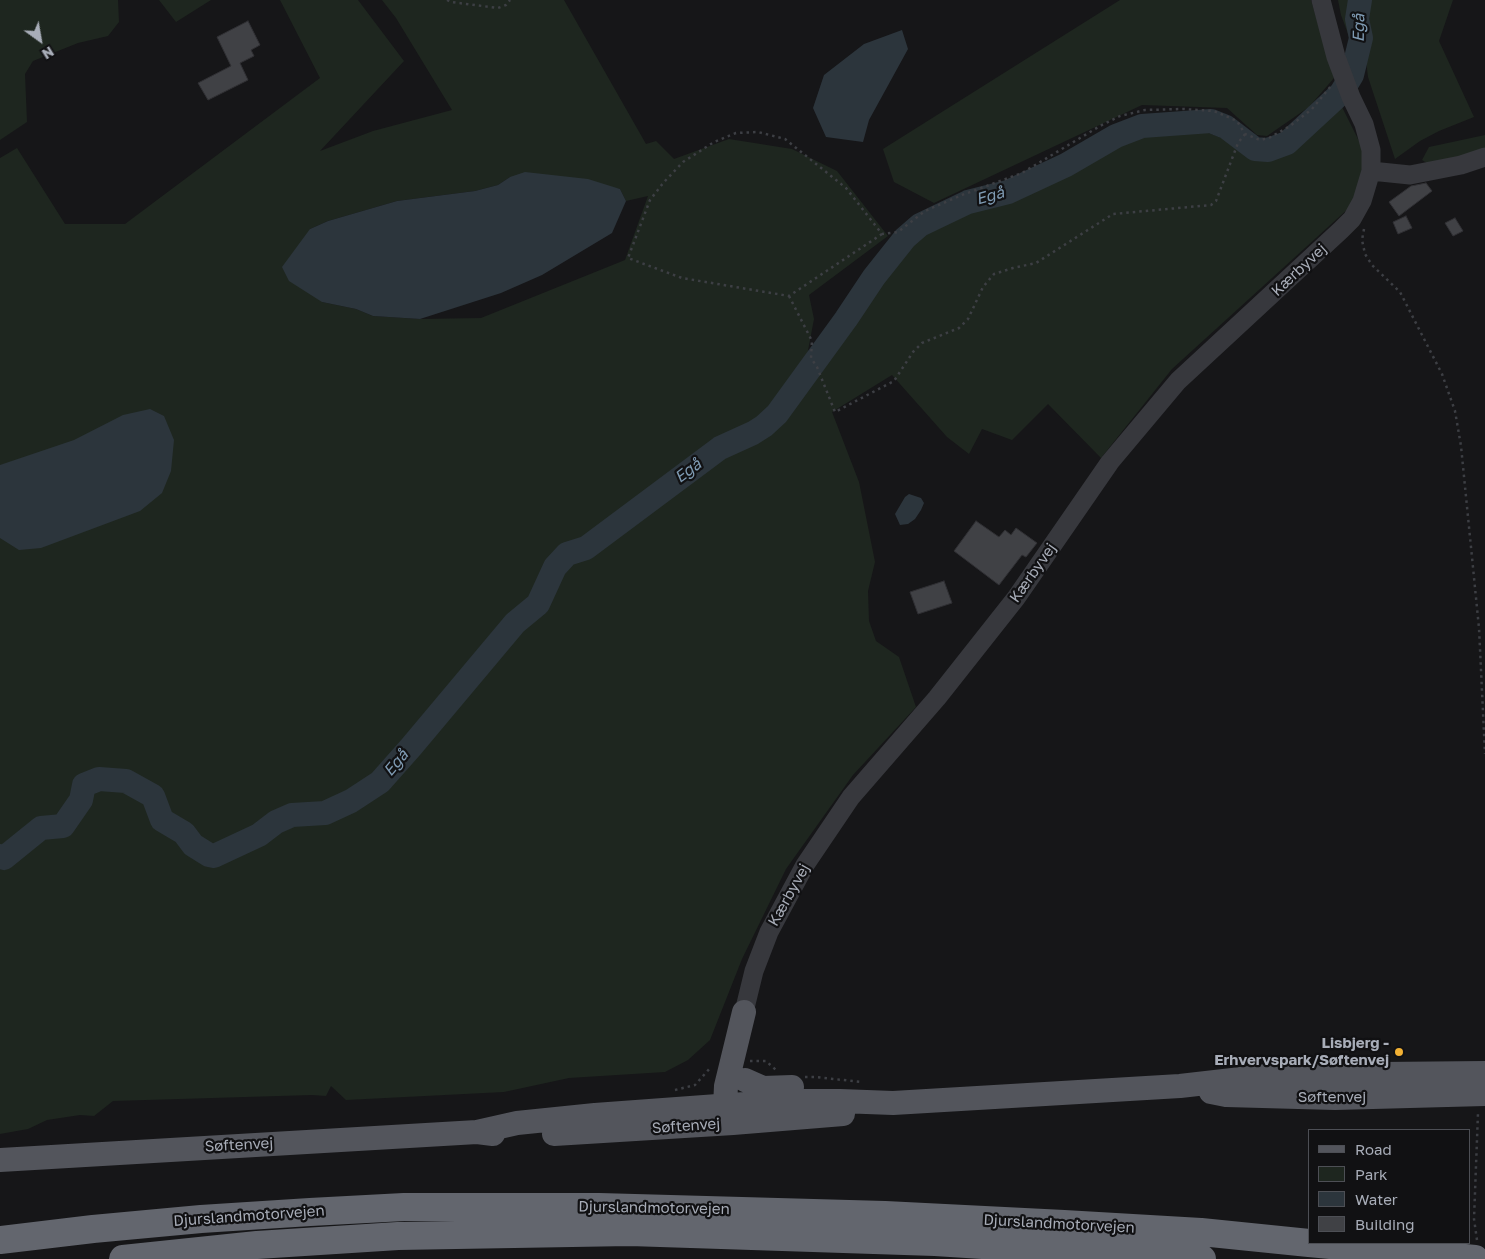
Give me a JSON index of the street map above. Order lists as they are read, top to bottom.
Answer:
{
  "streets": {
    "highway": ["Djurslandmotorvejen"],
    "main road": ["Søftenvej"],
    "street": ["Kærbyvej"]
  },
  "water": ["Egå"],
  "places": ["Lisbjerg - Erhvervspark/Søftenvej"],
  "legend": [
    "Road",
    "Park",
    "Water",
    "Building"
  ],
  "north": "bottom right"
}
